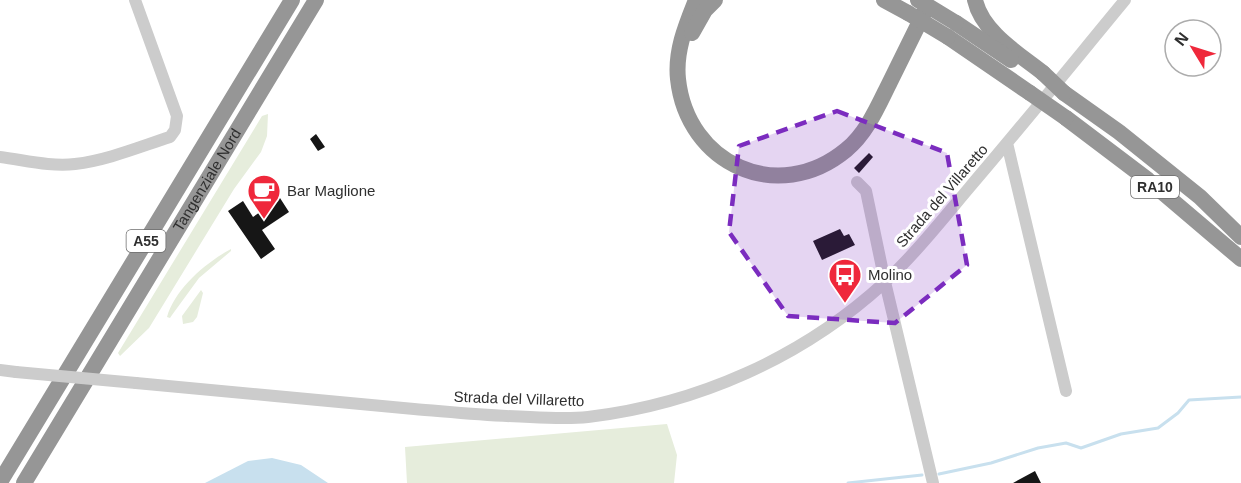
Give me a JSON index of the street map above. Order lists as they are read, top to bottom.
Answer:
{
  "streets": {
    "highway": ["Tangenziale Nord", "RA10", "A55"],
    "street": ["Strada del Villaretto"]
  },
  "places": {
    "cafe": ["Bar Maglione"],
    "bus stop": ["Molino"]
  },
  "north": "top left"
}
